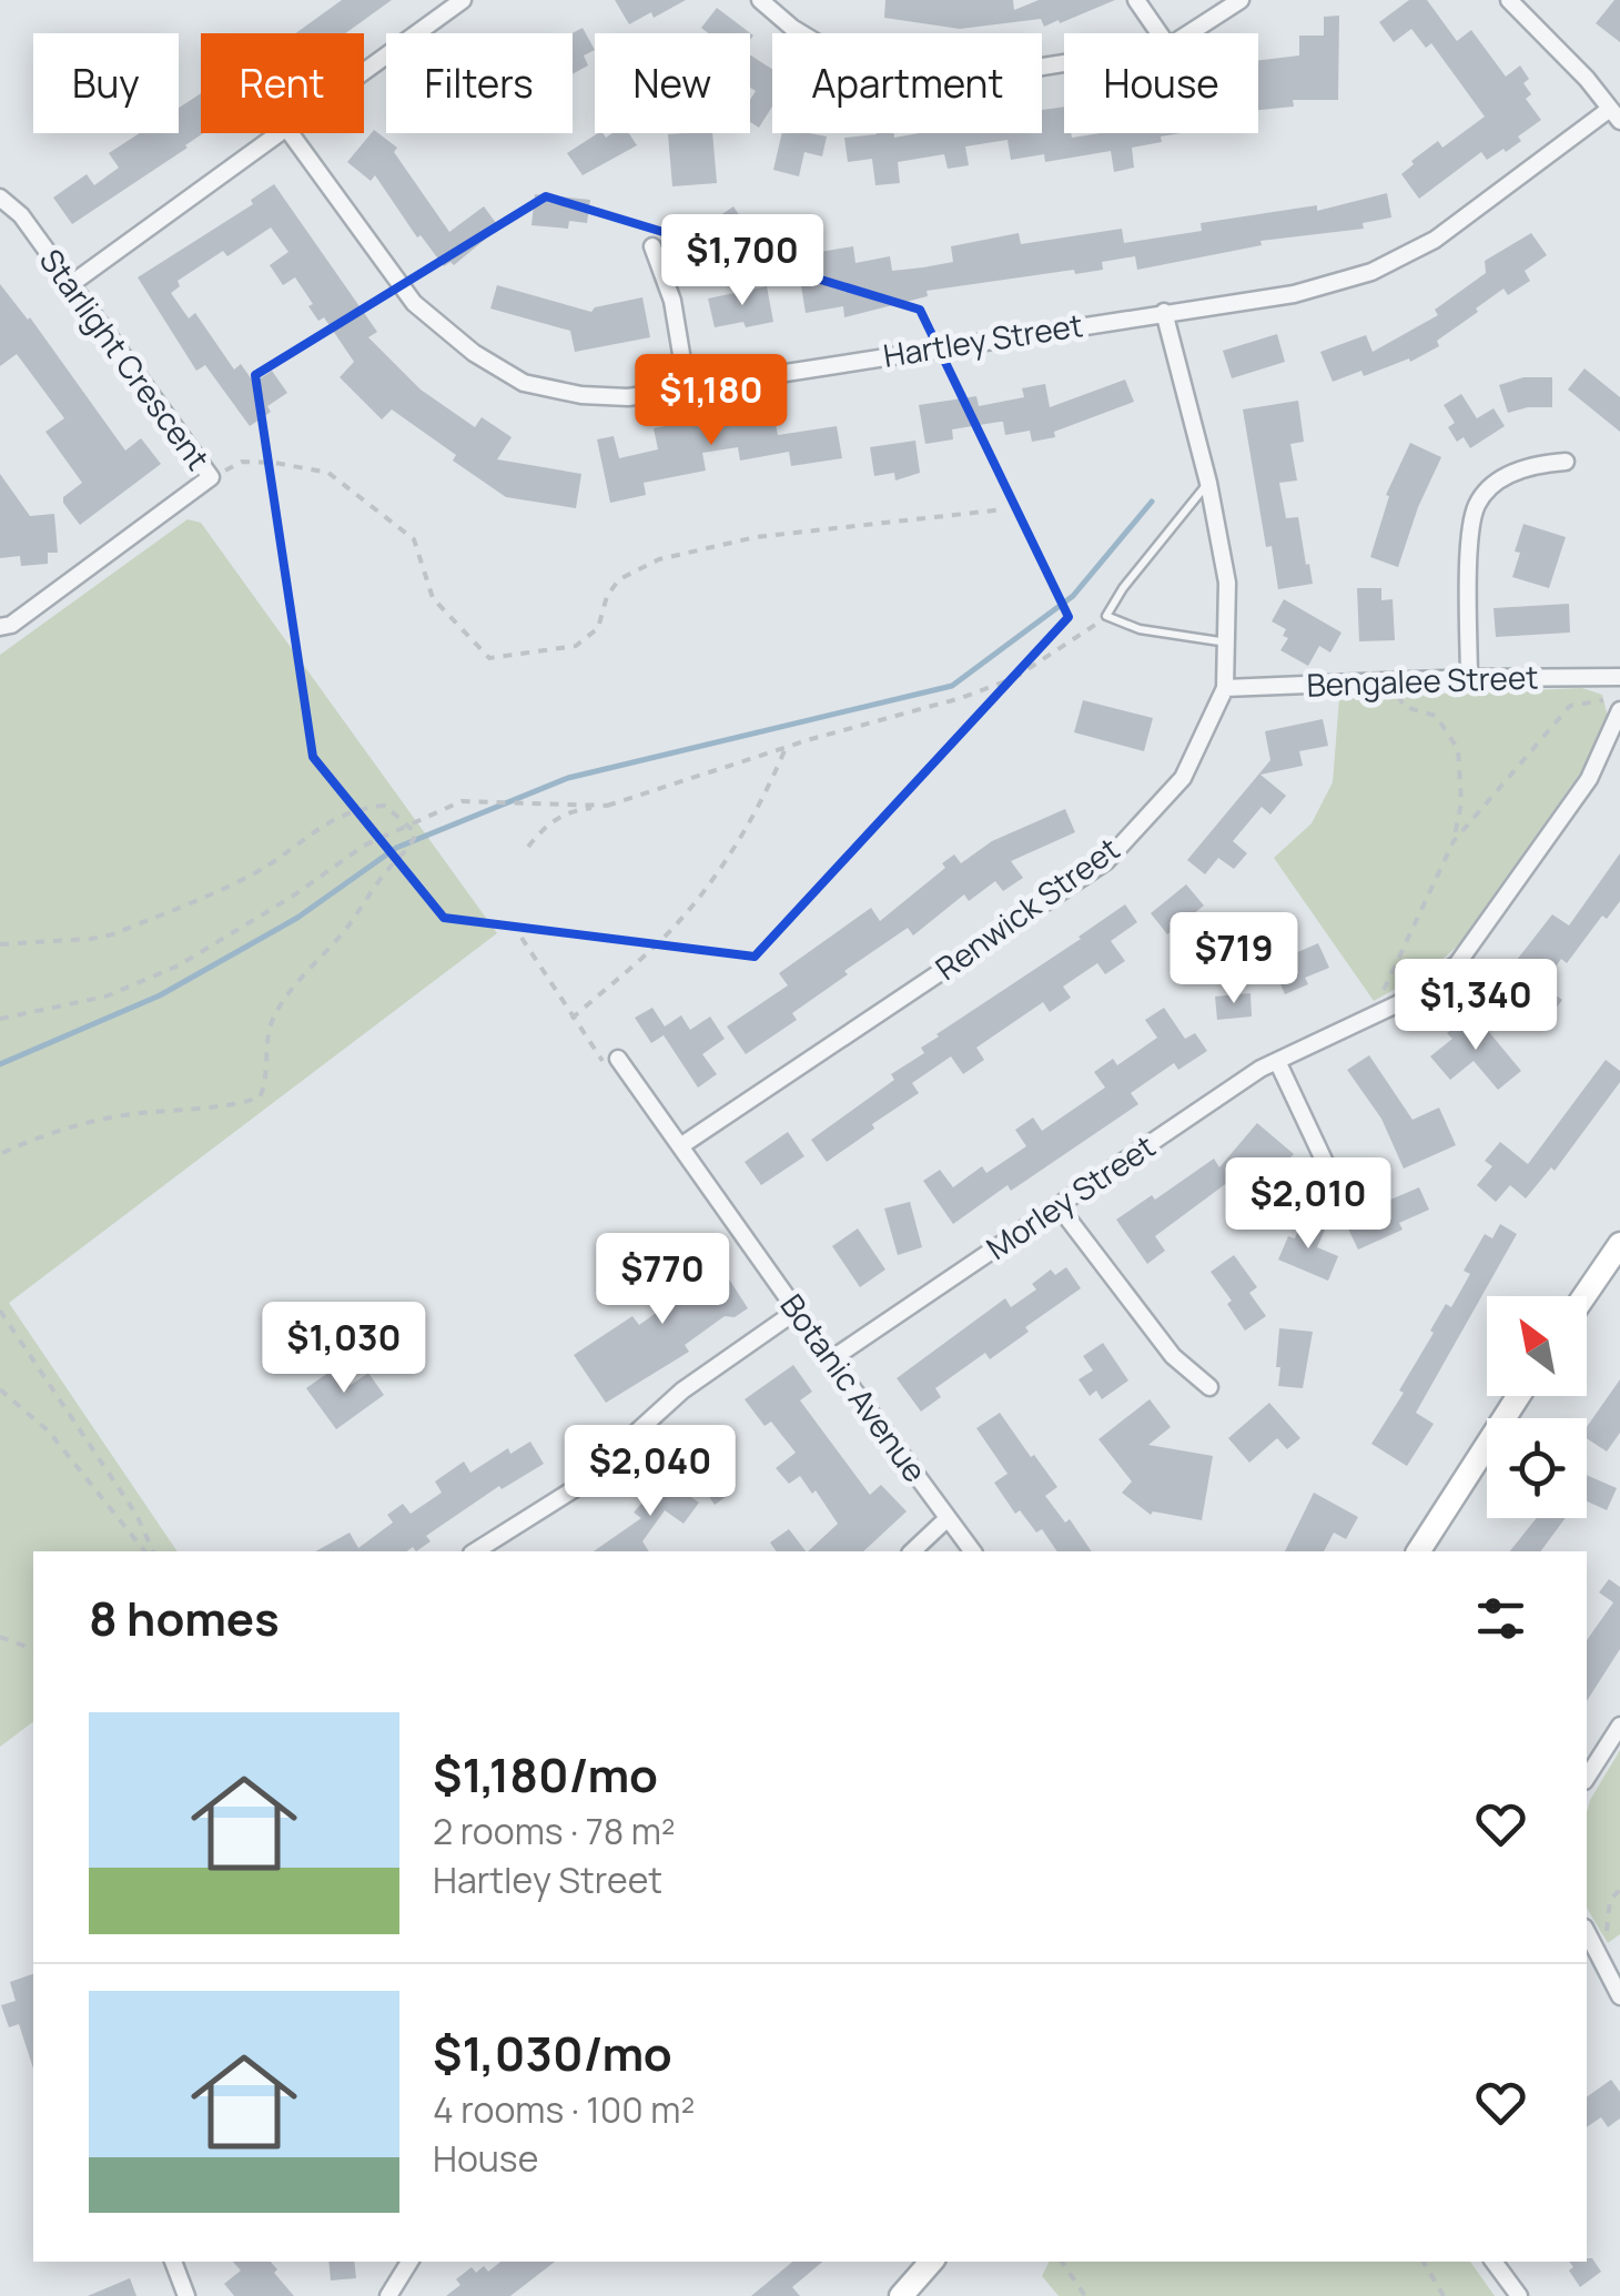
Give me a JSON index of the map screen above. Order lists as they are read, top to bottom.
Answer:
{
  "streets": {
    "street": [
      "Hartley Street",
      "Starlight Crescent",
      "Bengalee Street",
      "Renwick Street",
      "Morley Street",
      "Botanic Avenue"
    ]
  },
  "crossings": [
    ["Hartley Street", "Renwick Street"],
    ["Bengalee Street", "Renwick Street"],
    ["Renwick Street", "Botanic Avenue"],
    ["Morley Street", "Botanic Avenue"]
  ],
  "north": "top left",
  "page": {
    "chip": [
      "Buy",
      "Rent",
      "Filters",
      "New",
      "Apartment",
      "House"
    ],
    "price": [
      "$1,700",
      "$1,180",
      "$719",
      "$1,340",
      "$2,010",
      "$770",
      "$1,030",
      "$2,040"
    ],
    "heading": "8 homes",
    "list": [
      {
        "name": "$1,180/mo",
        "note": "2 rooms · 78 m² · Hartley Street"
      },
      {
        "name": "$1,030/mo",
        "note": "4 rooms · 100 m² · House"
      }
    ]
  }
}
